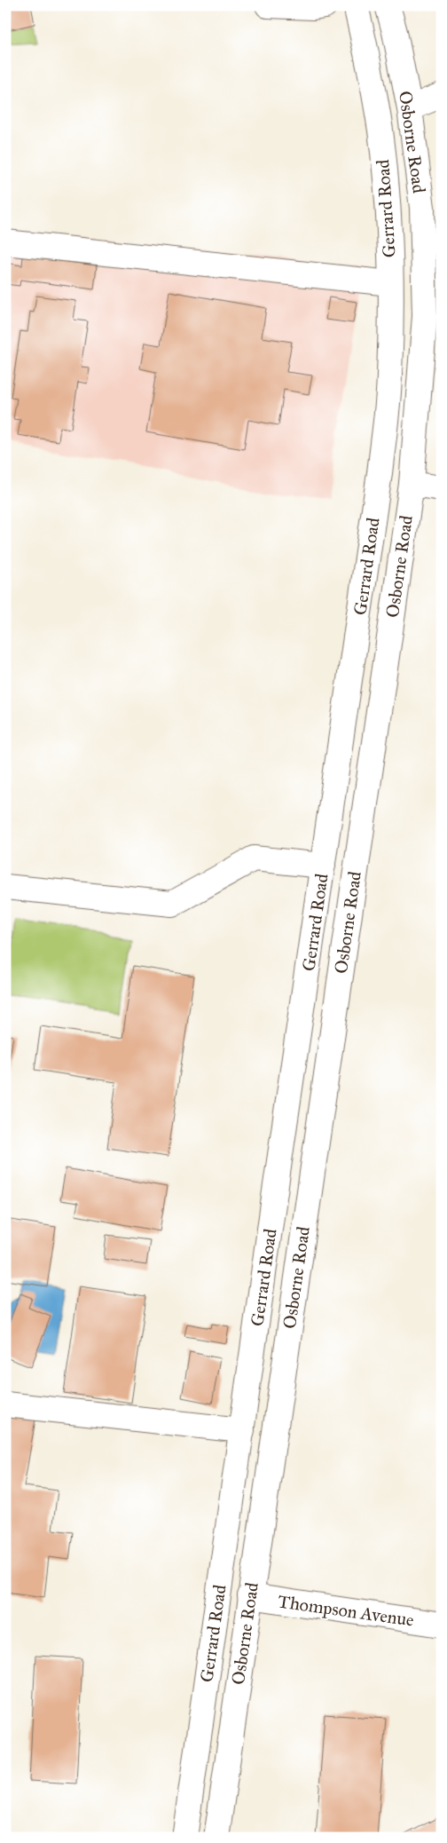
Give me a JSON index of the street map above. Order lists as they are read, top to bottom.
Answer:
{
  "streets": {
    "main road": ["Osborne Road", "Gerrard Road", "Thompson Avenue"]
  },
  "crossings": [
    ["Osborne Road", "Thompson Avenue"]
  ]
}
